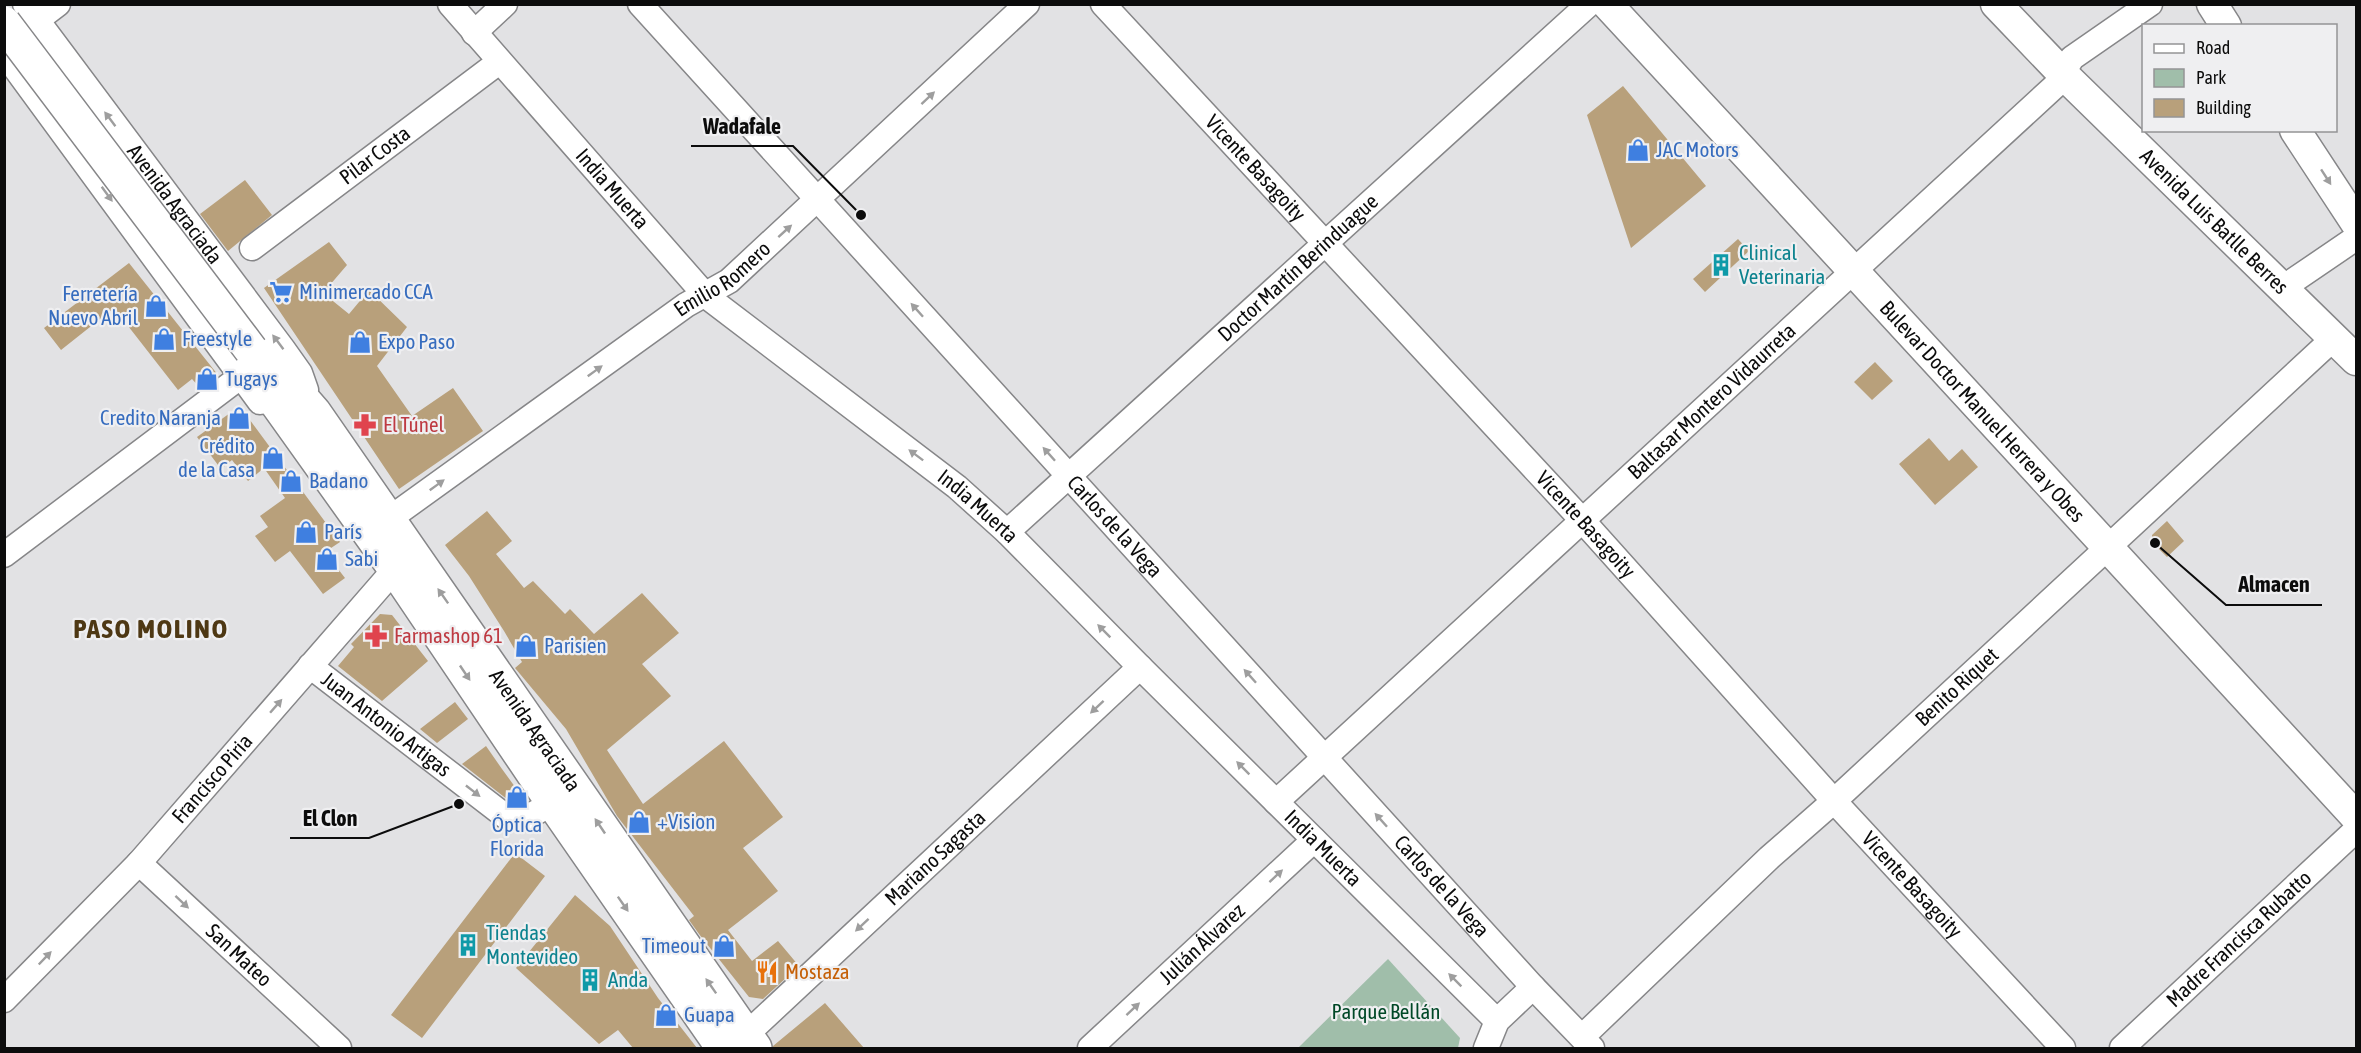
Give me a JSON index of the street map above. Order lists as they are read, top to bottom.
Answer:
{
  "streets": {
    "main road": ["Avenida Agraciada"],
    "street": [
      "Pilar Costa",
      "Vicente Basagoity",
      "India Muerta",
      "Avenida Luis Batlle Berres",
      "Doctor Martín Berinduague",
      "Emilio Romero",
      "Baltasar Montero Vidaurreta",
      "Bulevar Doctor Manuel Herrera y Obes",
      "Carlos de la Vega",
      "Benito Riquet",
      "Juan Antonio Artigas",
      "Francisco Piria",
      "Mariano Sagasta",
      "Madre Francisca Rubatto",
      "Julián Álvarez",
      "San Mateo"
    ]
  },
  "crossings": [
    ["Pilar Costa", "India Muerta"],
    ["Vicente Basagoity", "Doctor Martín Berinduague"],
    ["Vicente Basagoity", "Baltasar Montero Vidaurreta"],
    ["Vicente Basagoity", "Benito Riquet"],
    ["India Muerta", "Doctor Martín Berinduague"],
    ["India Muerta", "Emilio Romero"],
    ["India Muerta", "Baltasar Montero Vidaurreta"],
    ["India Muerta", "Mariano Sagasta"],
    ["India Muerta", "Julián Álvarez"],
    ["Avenida Agraciada", "Emilio Romero"],
    ["Avenida Agraciada", "Juan Antonio Artigas"],
    ["Avenida Agraciada", "Francisco Piria"],
    ["Avenida Agraciada", "Mariano Sagasta"],
    ["Avenida Luis Batlle Berres", "Baltasar Montero Vidaurreta"],
    ["Avenida Luis Batlle Berres", "Benito Riquet"],
    ["Doctor Martín Berinduague", "Carlos de la Vega"],
    ["Emilio Romero", "Carlos de la Vega"],
    ["Baltasar Montero Vidaurreta", "Bulevar Doctor Manuel Herrera y Obes"],
    ["Baltasar Montero Vidaurreta", "Carlos de la Vega"],
    ["Bulevar Doctor Manuel Herrera y Obes", "Benito Riquet"],
    ["Carlos de la Vega", "Benito Riquet"],
    ["Juan Antonio Artigas", "Francisco Piria"],
    ["Francisco Piria", "San Mateo"]
  ],
  "one_way": [
    "India Muerta",
    "Emilio Romero",
    "Carlos de la Vega",
    "Juan Antonio Artigas",
    "Francisco Piria",
    "Mariano Sagasta",
    "Julián Álvarez",
    "San Mateo"
  ],
  "districts": ["PASO MOLINO"],
  "parks": ["Parque Bellán"],
  "places": {
    "shop": [
      "JAC Motors",
      "Ferretería Nuevo Abril",
      "Freestyle",
      "Expo Paso",
      "Tugays",
      "Credito Naranja",
      "Crédito de la Casa",
      "Badano",
      "París",
      "Sabi",
      "Parisien",
      "Óptica Florida",
      "+Vision",
      "Timeout",
      "Guapa"
    ],
    "other": ["Wadafale", "Almacen", "El Clon"],
    "building": ["Clinical Veterinaria", "Tiendas Montevideo", "Anda"],
    "supermarket": ["Minimercado CCA"],
    "pharmacy": ["El Túnel", "Farmashop 61"],
    "restaurant": ["Mostaza"]
  },
  "legend": ["Road", "Park", "Building"]
}
